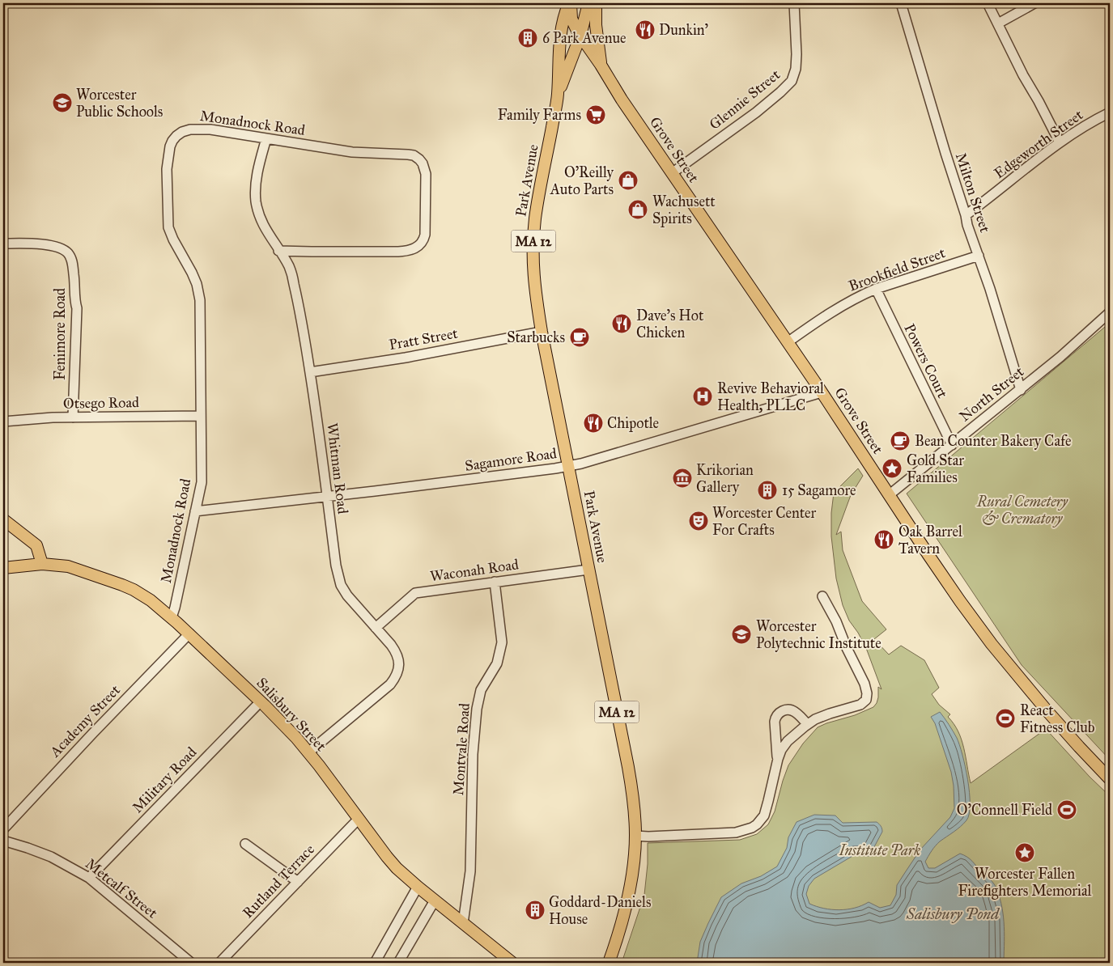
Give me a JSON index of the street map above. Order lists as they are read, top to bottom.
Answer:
{
  "streets": {
    "main road": [
      "Grove Street",
      "Park Avenue",
      "MA 12",
      "Salisbury Street"
    ],
    "street": [
      "Glennie Street",
      "Monadnock Road",
      "Edgeworth Street",
      "Milton Street",
      "Brookfield Street",
      "Fenimore Road",
      "Pratt Street",
      "Powers Court",
      "North Street",
      "Otsego Road",
      "Sagamore Road",
      "Whitman Road",
      "Waconah Road",
      "Academy Street",
      "Montvale Road",
      "Military Road",
      "Rutland Terrace",
      "Metcalf Street"
    ]
  },
  "crossings": [
    ["Glennie Street", "Grove Street"],
    ["Monadnock Road", "Otsego Road"],
    ["Monadnock Road", "Sagamore Road"],
    ["Monadnock Road", "Whitman Road"],
    ["Monadnock Road", "Salisbury Street"],
    ["Edgeworth Street", "Milton Street"],
    ["Grove Street", "Park Avenue"],
    ["Grove Street", "MA 12"],
    ["Grove Street", "Brookfield Street"],
    ["Grove Street", "North Street"],
    ["Grove Street", "Sagamore Road"],
    ["Park Avenue", "MA 12"],
    ["Park Avenue", "Pratt Street"],
    ["Park Avenue", "Sagamore Road"],
    ["Park Avenue", "Waconah Road"],
    ["Milton Street", "Brookfield Street"],
    ["Milton Street", "North Street"],
    ["Brookfield Street", "Powers Court"],
    ["Fenimore Road", "Otsego Road"],
    ["Pratt Street", "Whitman Road"],
    ["Powers Court", "North Street"],
    ["Sagamore Road", "Whitman Road"],
    ["Whitman Road", "Waconah Road"],
    ["Whitman Road", "Salisbury Street"],
    ["Waconah Road", "Montvale Road"],
    ["Salisbury Street", "Academy Street"],
    ["Salisbury Street", "Montvale Road"],
    ["Salisbury Street", "Military Road"],
    ["Salisbury Street", "Rutland Terrace"],
    ["Military Road", "Metcalf Street"]
  ],
  "water": ["Salisbury Pond"],
  "parks": ["Rural Cemetery & Crematory", "Institute Park"],
  "places": {
    "restaurant": [
      "Dunkin'",
      "Dave's Hot Chicken",
      "Chipotle",
      "Oak Barrel Tavern"
    ],
    "building": ["6 Park Avenue", "15 Sagamore", "Goddard-Daniels House"],
    "school or university": ["Worcester Public Schools", "Worcester Polytechnic Institute"],
    "supermarket": ["Family Farms"],
    "shop": ["O'Reilly Auto Parts", "Wachusett Spirits"],
    "cafe": ["Starbucks", "Bean Counter Bakery Cafe"],
    "hospital": ["Revive Behavioral Health, PLLC"],
    "place": ["Gold Star Families", "Worcester Fallen Firefighters Memorial"],
    "museum": ["Krikorian Gallery"],
    "theatre": ["Worcester Center For Crafts"],
    "sports": ["React Fitness Club", "O'Connell Field"]
  }
}
